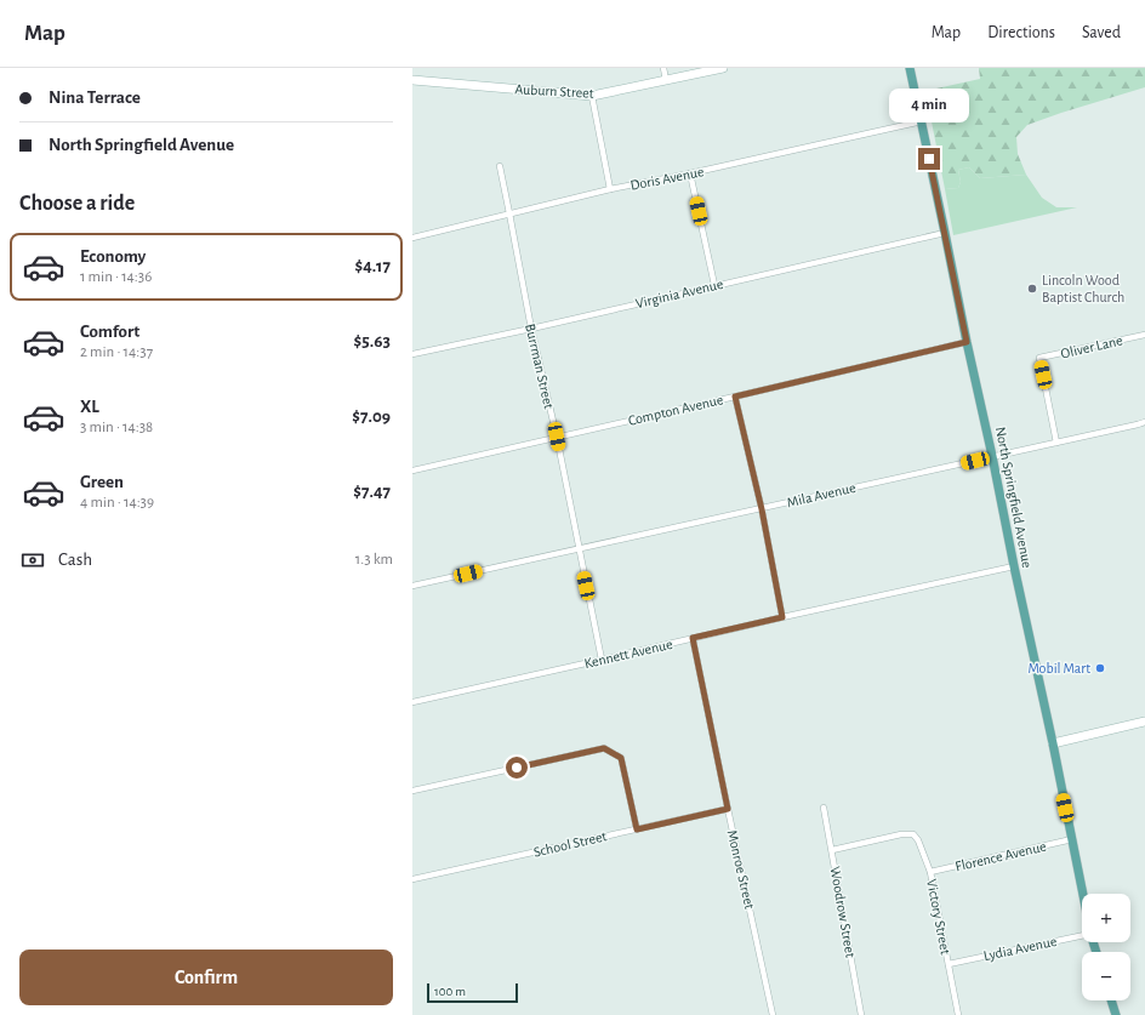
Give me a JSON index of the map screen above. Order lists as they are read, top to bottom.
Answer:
{
  "streets": {
    "main road": ["Auburn Street", "North Springfield Avenue"],
    "street": [
      "Doris Avenue",
      "Virginia Avenue",
      "Oliver Lane",
      "Burrman Street",
      "Compton Avenue",
      "Mila Avenue",
      "Kennett Avenue",
      "School Street",
      "Florence Avenue",
      "Monroe Street",
      "Woodrow Street",
      "Victory Street",
      "Lydia Avenue"
    ]
  },
  "crossings": [
    ["Doris Avenue", "Burrman Street"],
    ["Doris Avenue", "North Springfield Avenue"],
    ["Virginia Avenue", "Burrman Street"],
    ["Virginia Avenue", "North Springfield Avenue"],
    ["Oliver Lane", "Mila Avenue"],
    ["Burrman Street", "Compton Avenue"],
    ["Burrman Street", "Mila Avenue"],
    ["Burrman Street", "Kennett Avenue"],
    ["Compton Avenue", "North Springfield Avenue"],
    ["Mila Avenue", "North Springfield Avenue"],
    ["North Springfield Avenue", "Kennett Avenue"],
    ["North Springfield Avenue", "Florence Avenue"],
    ["Kennett Avenue", "Monroe Street"],
    ["School Street", "Monroe Street"],
    ["Florence Avenue", "Victory Street"],
    ["Woodrow Street", "Victory Street"],
    ["Victory Street", "Lydia Avenue"]
  ],
  "places": ["Lincoln Wood Baptist Church", "Mobil Mart"],
  "scale_bar": "100 m",
  "page": {
    "header": "Map",
    "nav": ["Map", "Directions", "Saved"],
    "banner": ["Nina Terrace", "North Springfield Avenue"],
    "bubble": "4 min",
    "heading": "Choose a ride",
    "list": [
      {
        "name": "Economy",
        "note": "1 min · 14:36",
        "value": "$4.17"
      },
      {
        "name": "Comfort",
        "note": "2 min · 14:37",
        "value": "$5.63"
      },
      {
        "name": "XL",
        "note": "3 min · 14:38",
        "value": "$7.09"
      },
      {
        "name": "Green",
        "note": "4 min · 14:39",
        "value": "$7.47"
      }
    ],
    "pay": ["Cash", "1.3 km"],
    "map_buttons": ["+", "−"],
    "buttons": "Confirm",
    "scale": "100 m"
  }
}
